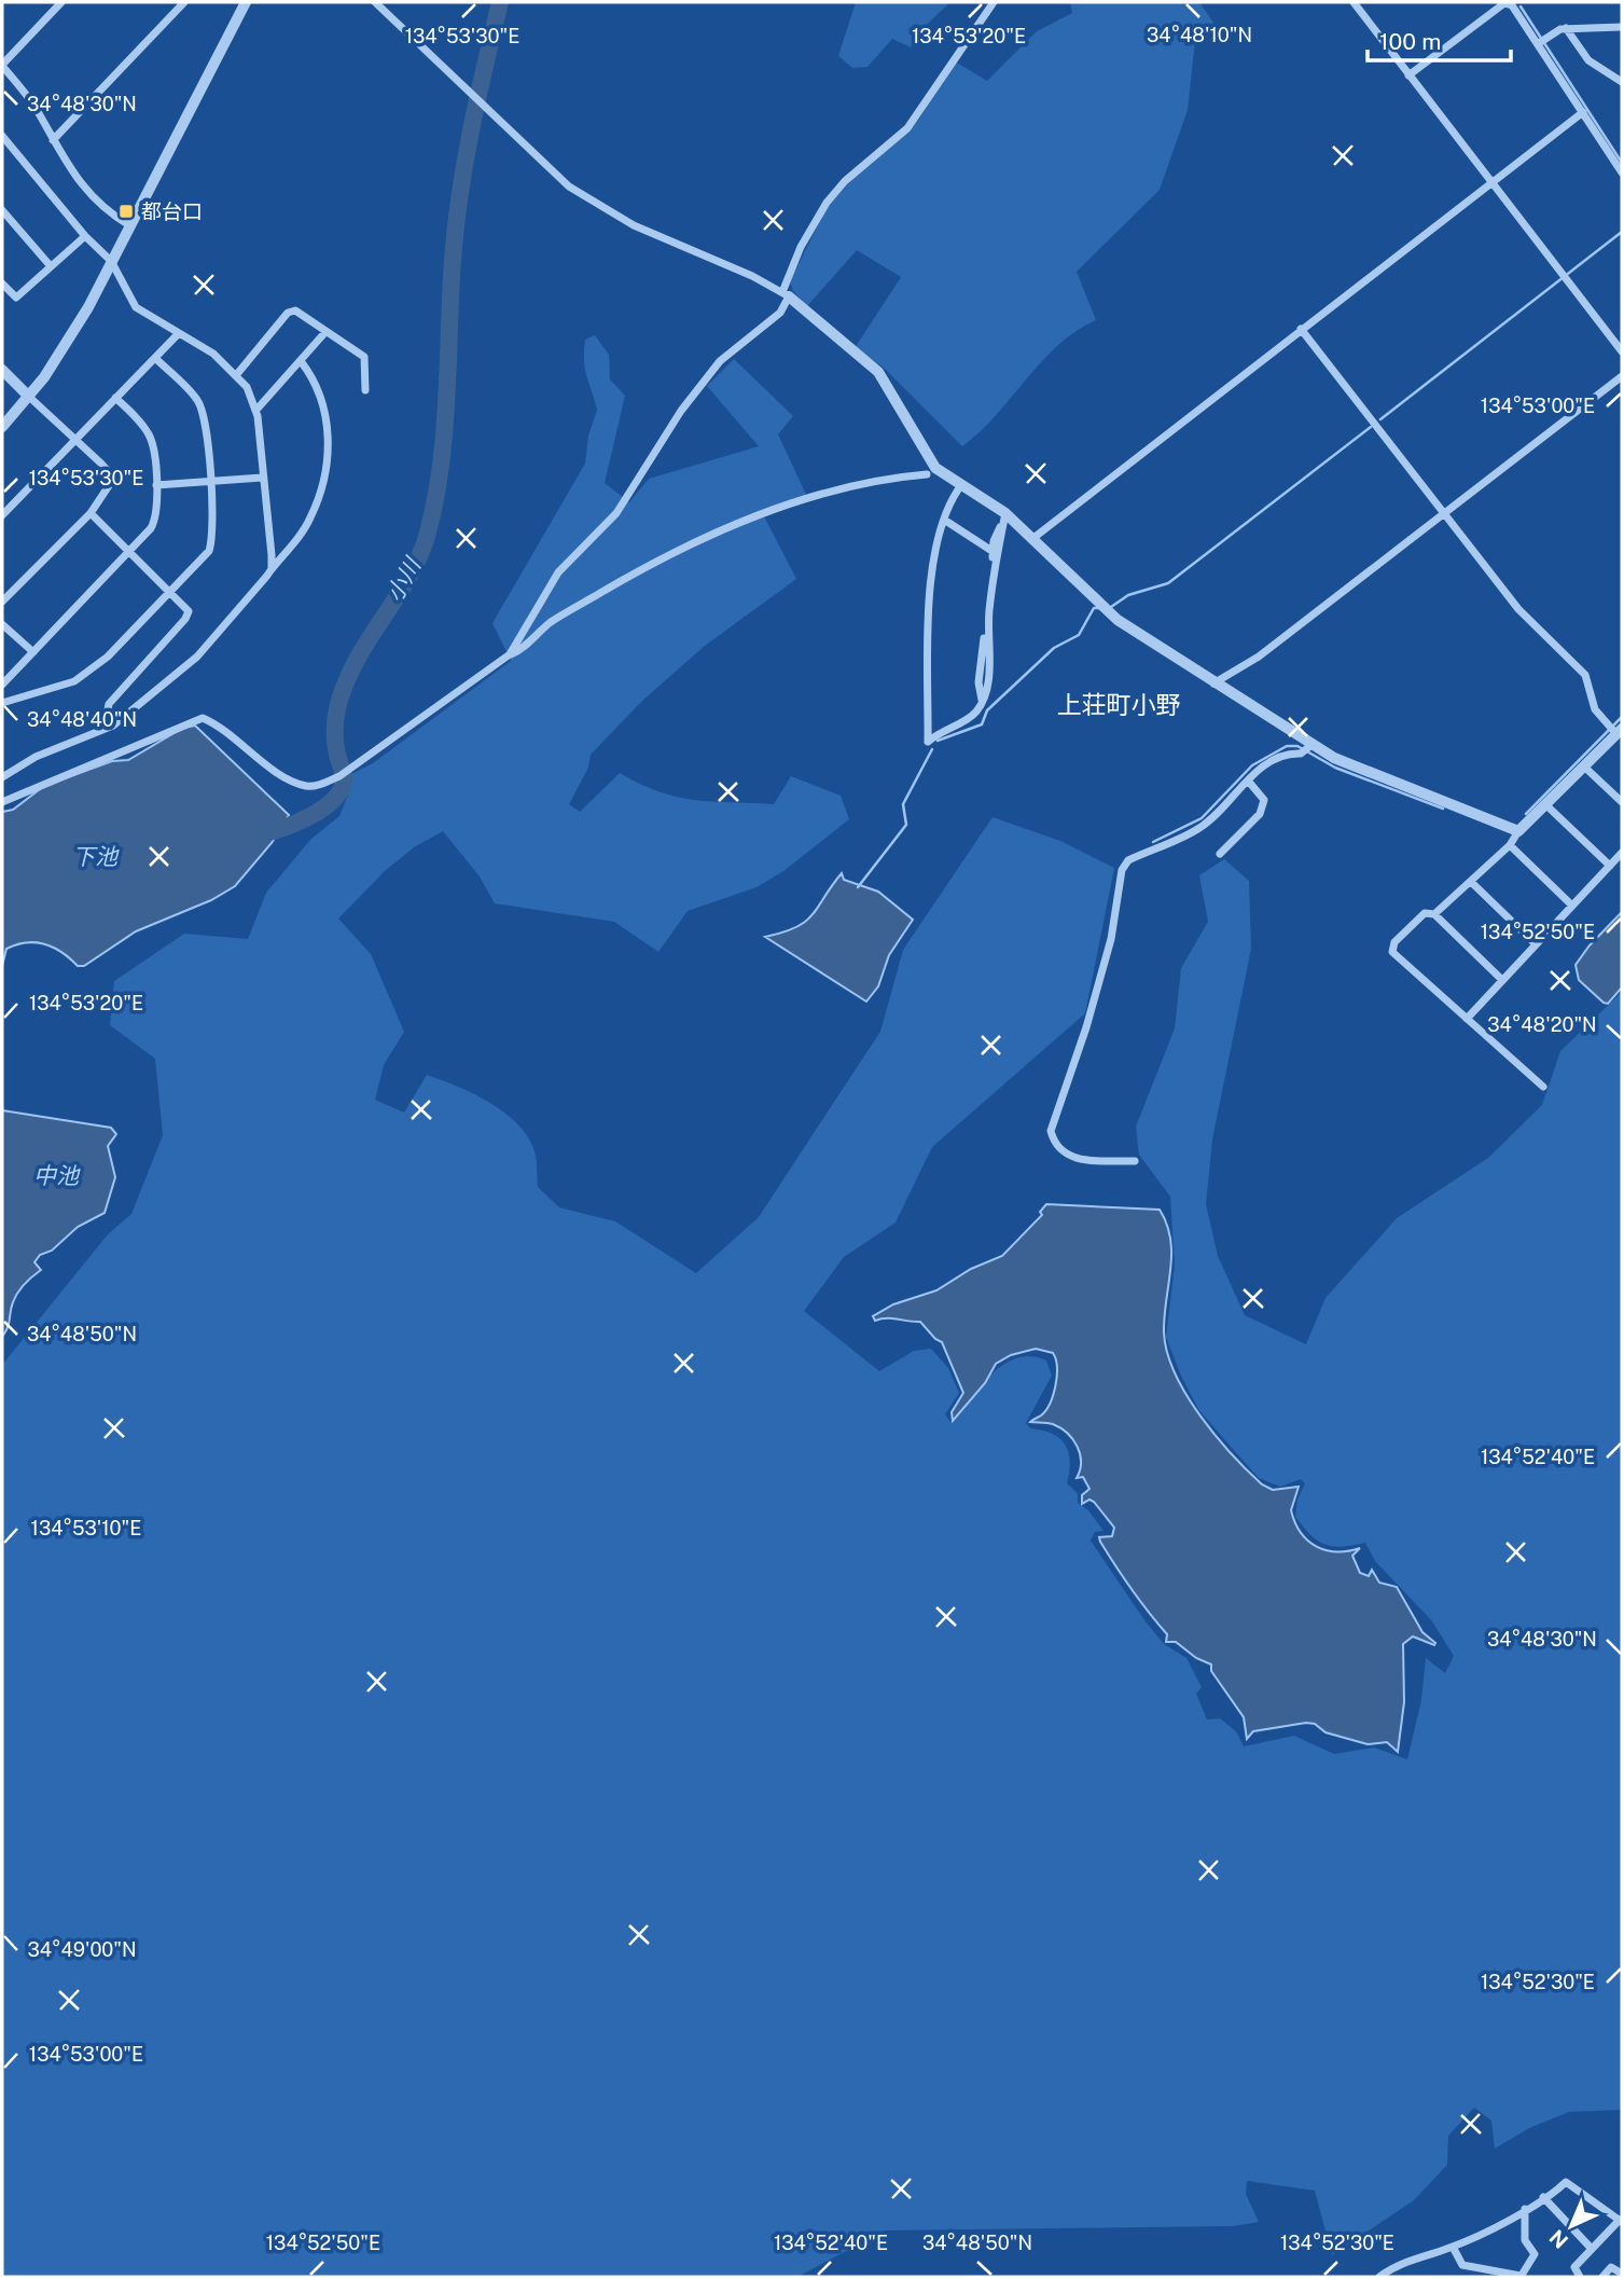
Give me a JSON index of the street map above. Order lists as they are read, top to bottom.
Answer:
{
  "districts": ["上荘町小野"],
  "water": ["小川", "下池", "中池"],
  "places": {
    "transit": ["都台口"]
  },
  "scale_bar": "100 m",
  "north": "bottom left",
  "coordinates": [
    "34°48'10\"N",
    "134°53'30\"E",
    "134°53'20\"E",
    "34°48'30\"N",
    "134°53'00\"E",
    "34°48'40\"N",
    "134°52'50\"E",
    "34°48'20\"N",
    "34°48'50\"N",
    "134°52'40\"E",
    "134°53'10\"E",
    "34°49'00\"N",
    "134°52'30\"E"
  ]
}
